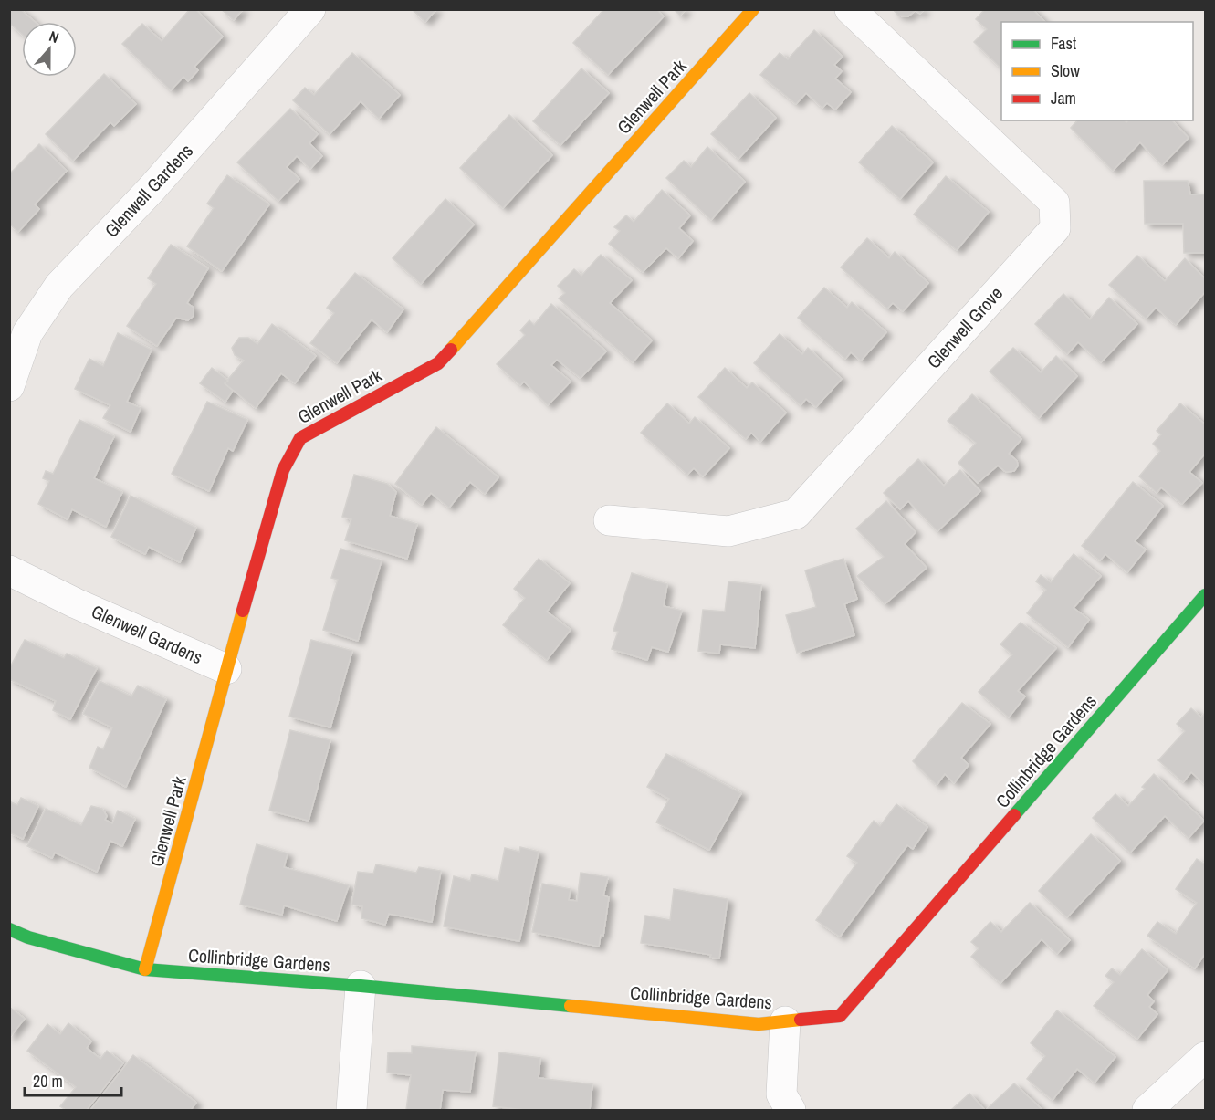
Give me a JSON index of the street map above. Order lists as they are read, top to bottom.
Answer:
{
  "streets": {
    "street": [
      "Glenwell Park",
      "Glenwell Gardens",
      "Glenwell Grove",
      "Collinbridge Gardens"
    ]
  },
  "crossings": [
    ["Glenwell Park", "Glenwell Gardens"],
    ["Glenwell Park", "Collinbridge Gardens"]
  ],
  "legend": ["Fast", "Slow", "Jam"],
  "scale_bar": "20 m",
  "north": "top"
}
